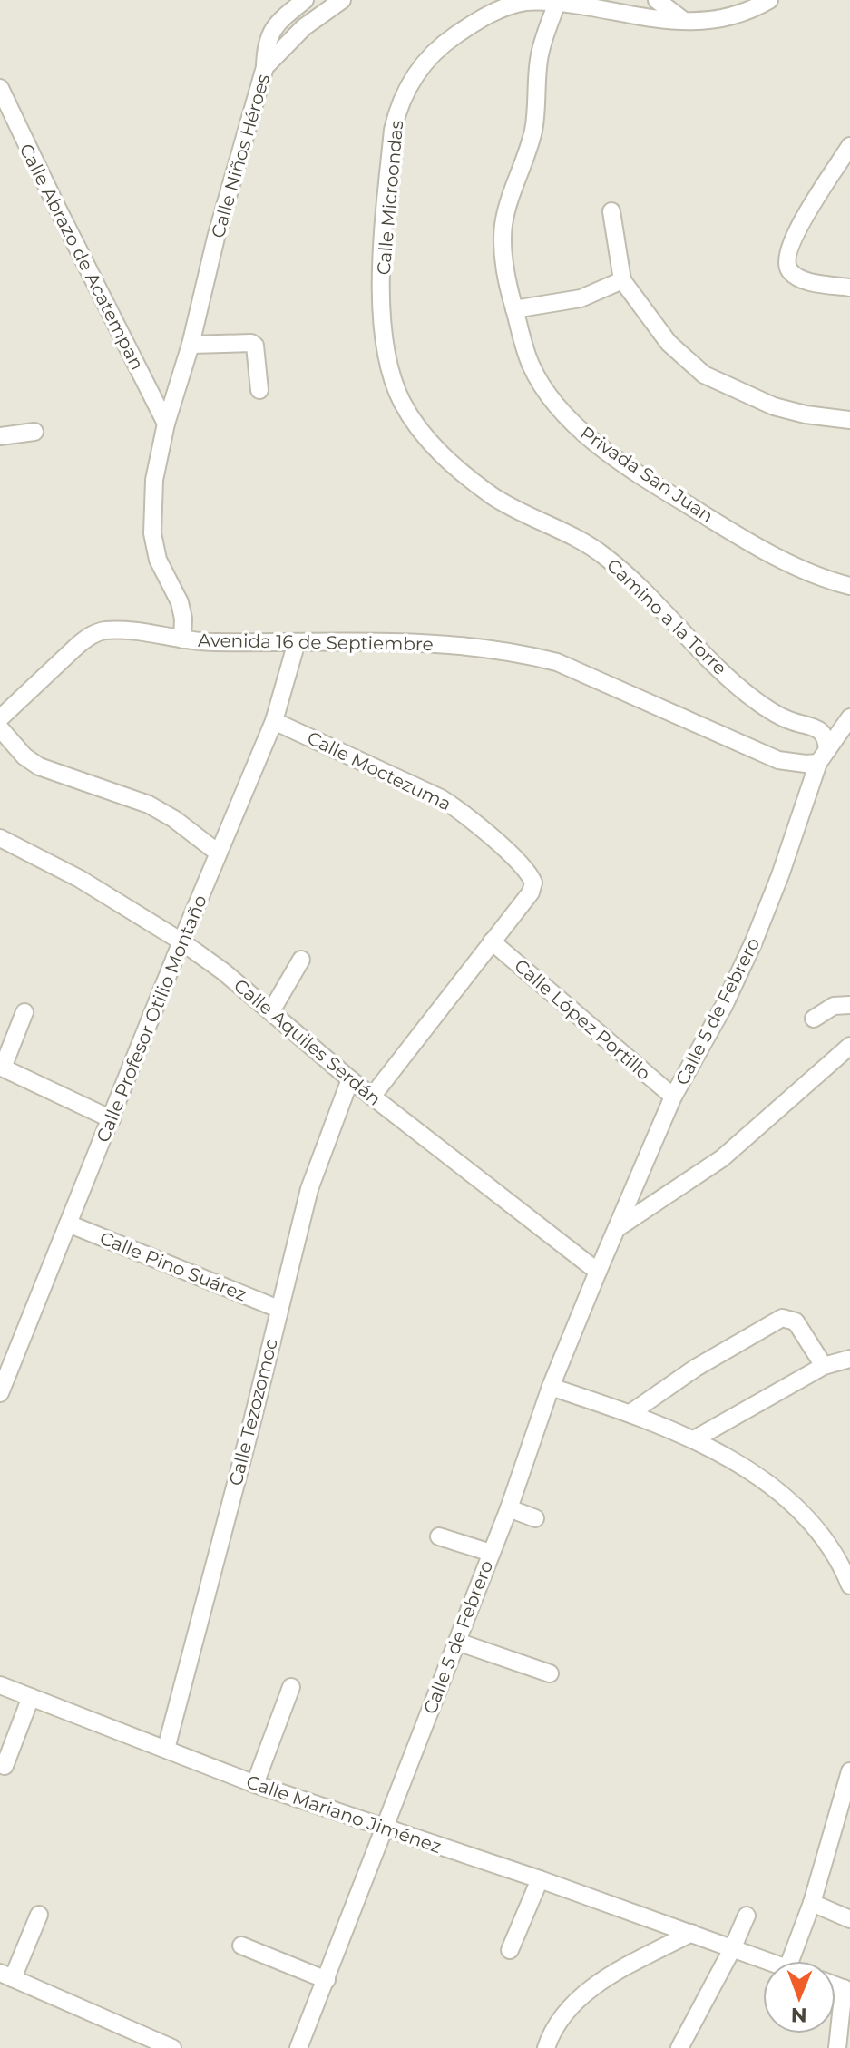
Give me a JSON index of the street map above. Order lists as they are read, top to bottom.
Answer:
{
  "streets": {
    "street": [
      "Calle Niños Héroes",
      "Calle Microondas",
      "Calle Abrazo de Acatempan",
      "Privada San Juan",
      "Camino a la Torre",
      "Avenida 16 de Septiembre",
      "Calle Moctezuma",
      "Calle 5 de Febrero",
      "Calle Profesor Otilio Montaño",
      "Calle López Portillo",
      "Calle Aquiles Serdán",
      "Calle Pino Suárez",
      "Calle Tezozomoc",
      "Calle Mariano Jiménez"
    ]
  },
  "crossings": [
    ["Calle Niños Héroes", "Calle Abrazo de Acatempan"],
    ["Calle Niños Héroes", "Avenida 16 de Septiembre"],
    ["Calle Microondas", "Privada San Juan"],
    ["Calle Microondas", "Camino a la Torre"],
    ["Camino a la Torre", "Avenida 16 de Septiembre"],
    ["Camino a la Torre", "Calle 5 de Febrero"],
    ["Avenida 16 de Septiembre", "Calle 5 de Febrero"],
    ["Avenida 16 de Septiembre", "Calle Profesor Otilio Montaño"],
    ["Calle Moctezuma", "Calle Profesor Otilio Montaño"],
    ["Calle Moctezuma", "Calle López Portillo"],
    ["Calle 5 de Febrero", "Calle López Portillo"],
    ["Calle 5 de Febrero", "Calle Aquiles Serdán"],
    ["Calle 5 de Febrero", "Calle Mariano Jiménez"],
    ["Calle Profesor Otilio Montaño", "Calle Aquiles Serdán"],
    ["Calle Profesor Otilio Montaño", "Calle Pino Suárez"],
    ["Calle Aquiles Serdán", "Calle Tezozomoc"],
    ["Calle Pino Suárez", "Calle Tezozomoc"],
    ["Calle Tezozomoc", "Calle Mariano Jiménez"]
  ],
  "north": "bottom"
}
